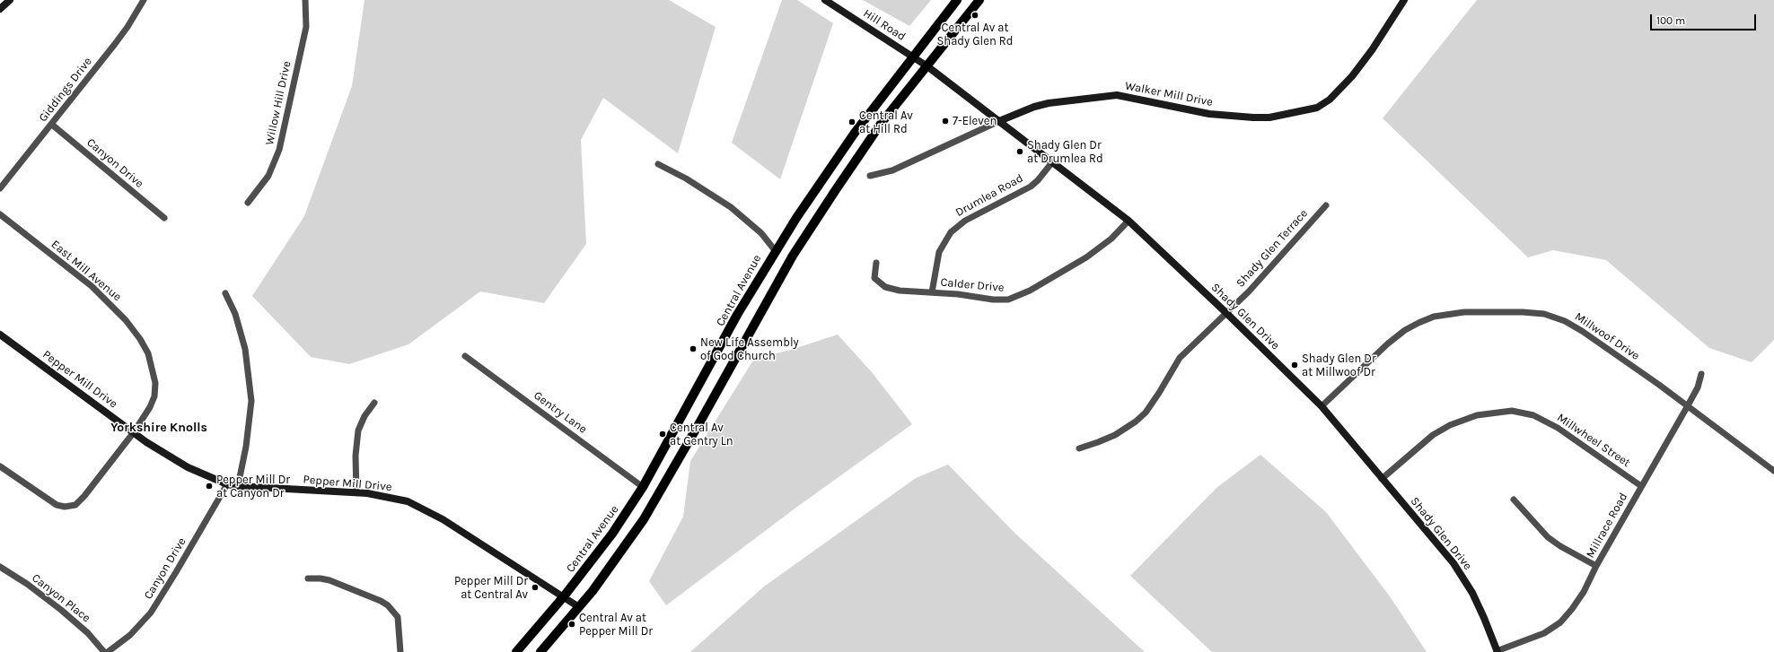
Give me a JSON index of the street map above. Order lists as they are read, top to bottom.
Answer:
{
  "streets": {
    "main road": ["Central Avenue"],
    "street": [
      "Hill Road",
      "Giddings Drive",
      "Walker Mill Drive",
      "Willow Hill Drive",
      "Canyon Drive",
      "Drumlea Road",
      "Shady Glen Terrace",
      "East Mill Avenue",
      "Calder Drive",
      "Shady Glen Drive",
      "Millwoof Drive",
      "Pepper Mill Drive",
      "Gentry Lane",
      "Millwheel Street",
      "Millrace Road",
      "Canyon Place"
    ]
  },
  "crossings": [
    ["Hill Road", "Central Avenue"],
    ["Hill Road", "Shady Glen Drive"],
    ["Giddings Drive", "Canyon Drive"],
    ["Walker Mill Drive", "Shady Glen Drive"],
    ["Canyon Drive", "Pepper Mill Drive"],
    ["Drumlea Road", "Calder Drive"],
    ["Drumlea Road", "Shady Glen Drive"],
    ["Shady Glen Terrace", "Shady Glen Drive"],
    ["East Mill Avenue", "Pepper Mill Drive"],
    ["Calder Drive", "Shady Glen Drive"],
    ["Central Avenue", "Shady Glen Drive"],
    ["Central Avenue", "Pepper Mill Drive"],
    ["Central Avenue", "Gentry Lane"],
    ["Shady Glen Drive", "Millwoof Drive"],
    ["Shady Glen Drive", "Millwheel Street"],
    ["Shady Glen Drive", "Millrace Road"],
    ["Millwoof Drive", "Millrace Road"],
    ["Millwheel Street", "Millrace Road"]
  ],
  "districts": ["Yorkshire Knolls"],
  "places": [
    "Central Av at Shady Glen Rd",
    "7-Eleven",
    "Central Av at Hill Rd",
    "Shady Glen Dr at Drumlea Rd",
    "New Life Assembly of God Church",
    "Shady Glen Dr at Millwoof Dr",
    "Central Av at Gentry Ln",
    "Pepper Mill Dr at Canyon Dr",
    "Pepper Mill Dr at Central Av",
    "Central Av at Pepper Mill Dr"
  ],
  "scale_bar": "100 m"
}
